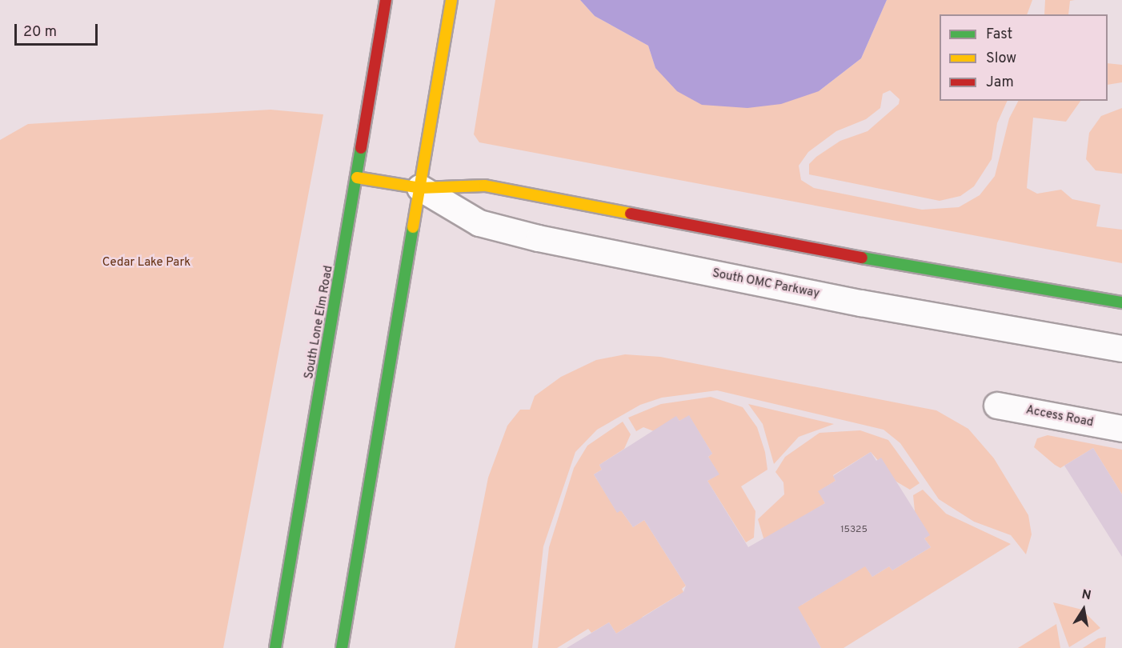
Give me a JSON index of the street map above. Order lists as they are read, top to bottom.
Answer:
{
  "streets": {
    "main road": ["South OMC Parkway", "South Lone Elm Road"],
    "street": ["Access Road"]
  },
  "crossings": [
    ["South OMC Parkway", "South Lone Elm Road"]
  ],
  "parks": ["Cedar Lake Park"],
  "house_numbers": ["15325"],
  "legend": ["Fast", "Slow", "Jam"],
  "scale_bar": "20 m",
  "north": "top"
}
